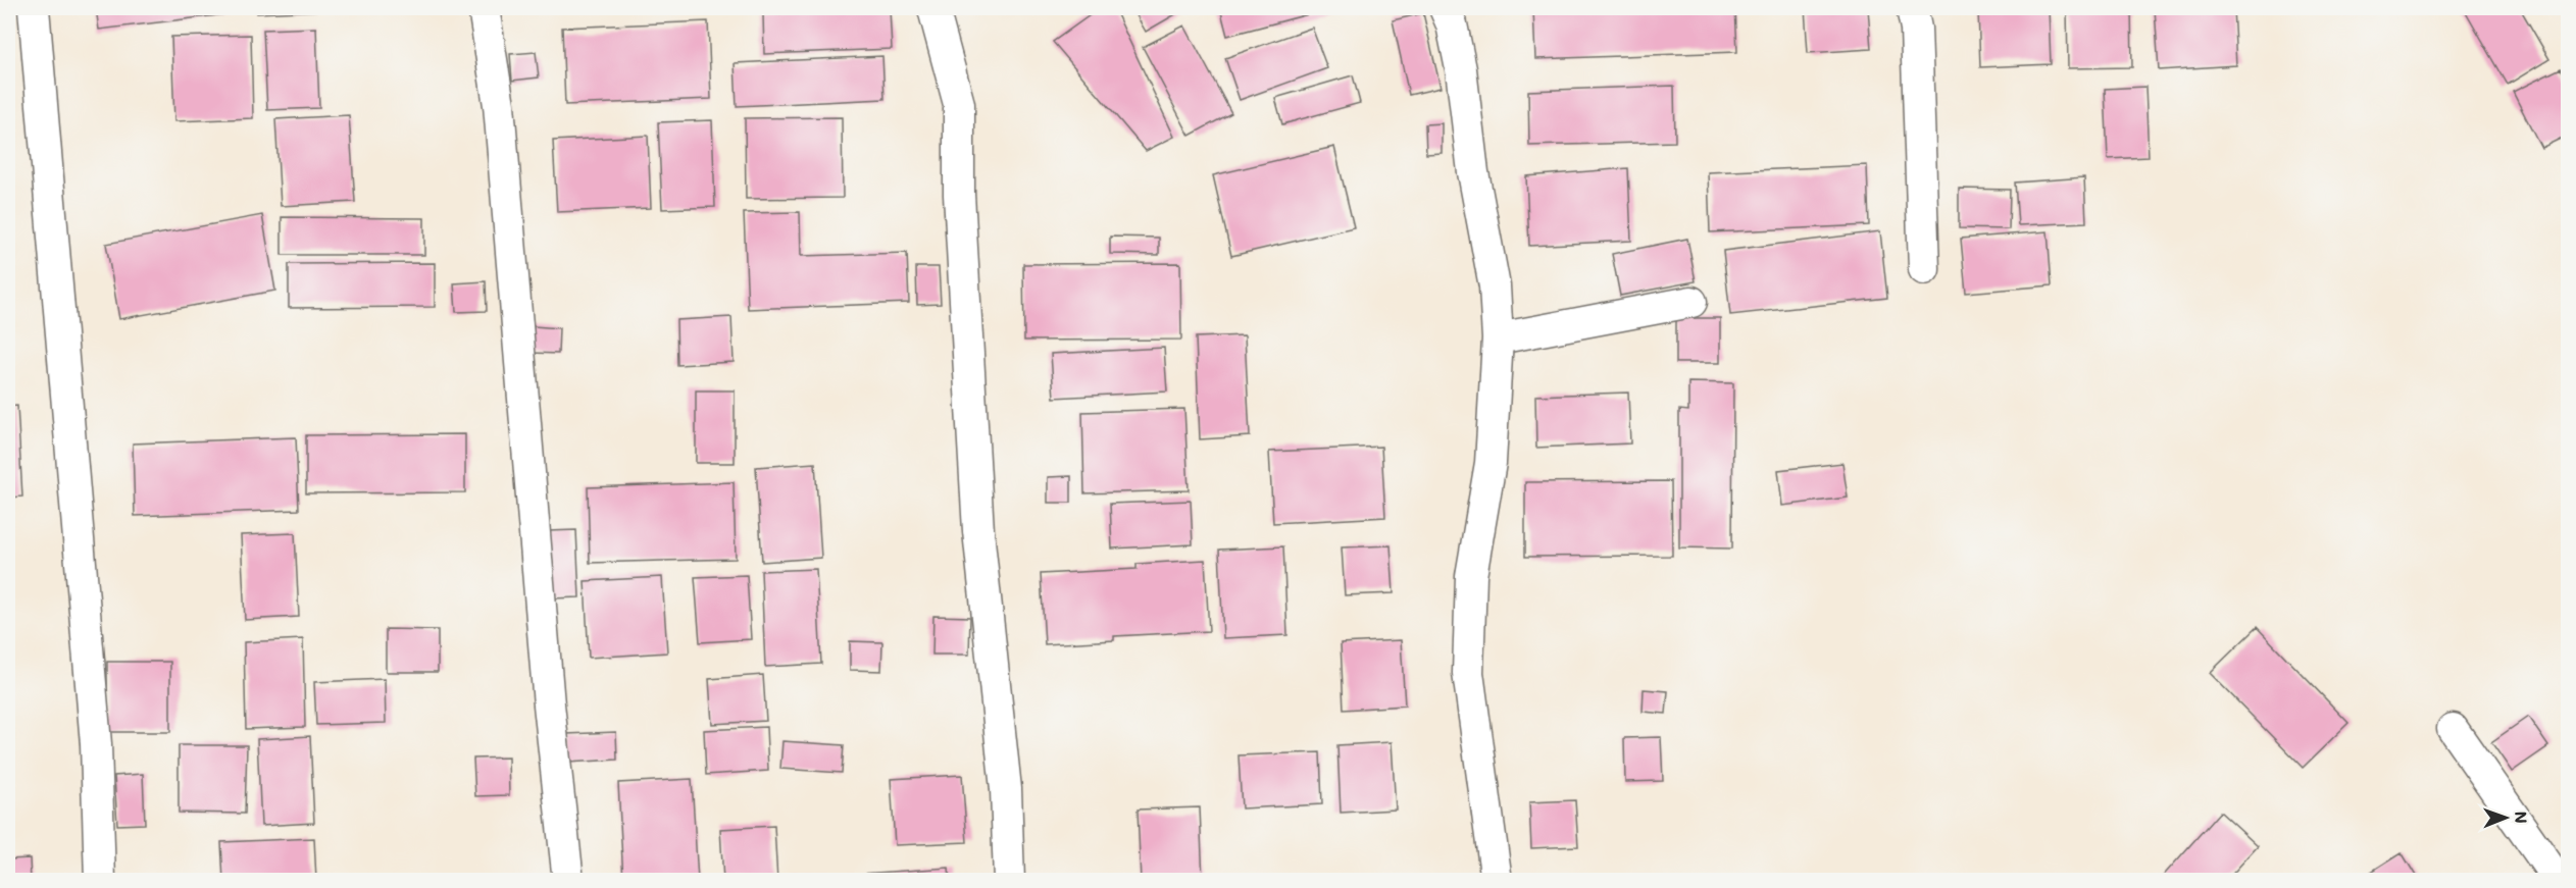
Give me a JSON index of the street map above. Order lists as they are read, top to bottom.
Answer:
{
  "north": "right"
}
